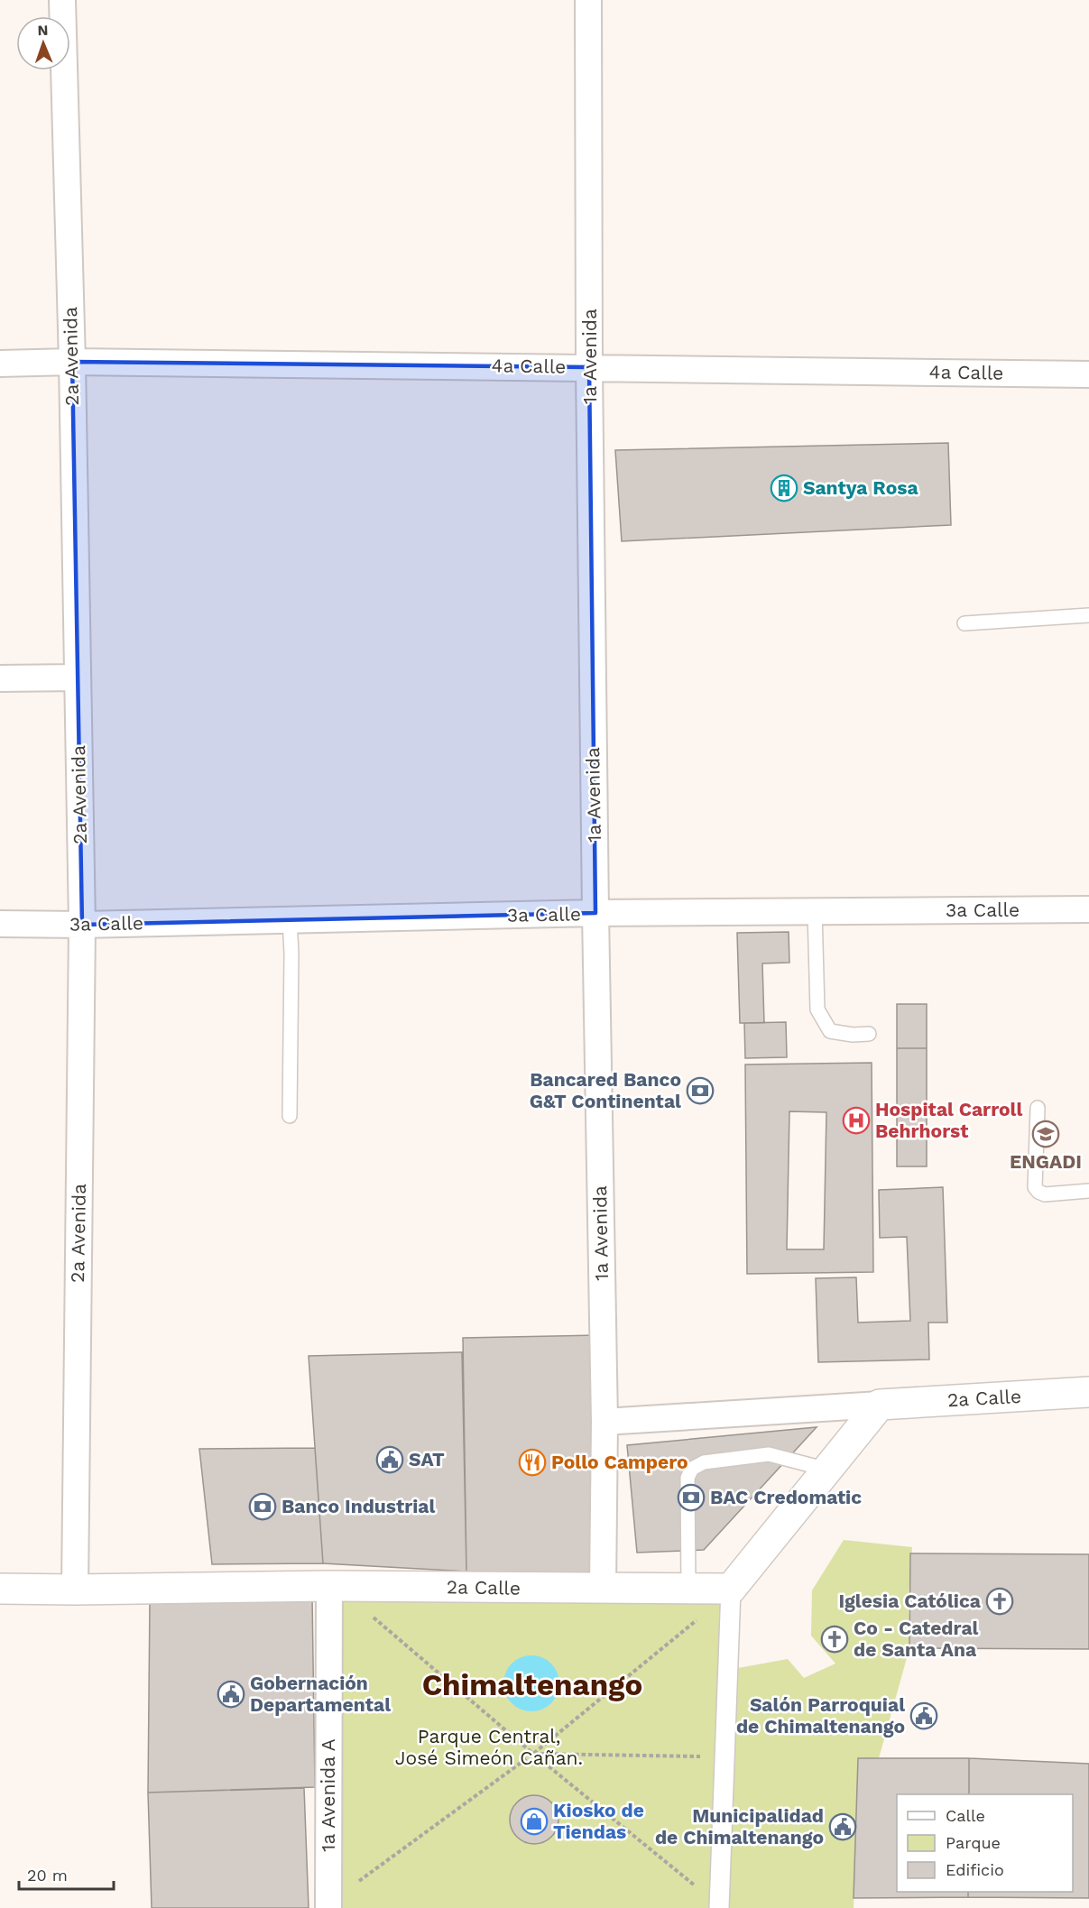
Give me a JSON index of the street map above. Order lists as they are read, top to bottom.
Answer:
{
  "streets": {
    "main road": ["2a Calle"],
    "street": [
      "2a Avenida",
      "1a Avenida",
      "4a Calle",
      "3a Calle",
      "1a Avenida A"
    ]
  },
  "crossings": [
    ["2a Avenida", "4a Calle"],
    ["2a Avenida", "3a Calle"],
    ["2a Avenida", "2a Calle"],
    ["1a Avenida", "4a Calle"],
    ["1a Avenida", "3a Calle"],
    ["1a Avenida", "2a Calle"],
    ["2a Calle", "1a Avenida A"]
  ],
  "districts": ["Chimaltenango"],
  "parks": ["Parque Central, José Simeón Cañan."],
  "places": {
    "building": ["Santya Rosa"],
    "bank": ["Bancared Banco G&T Continental", "BAC Credomatic", "Banco Industrial"],
    "hospital": ["Hospital Carroll Behrhorst"],
    "school or university": ["ENGADI"],
    "public building": [
      "SAT",
      "Gobernación Departamental",
      "Salón Parroquial de Chimaltenango",
      "Municipalidad de Chimaltenango"
    ],
    "restaurant": ["Pollo Campero"],
    "church": ["Iglesia Católica", "Co - Catedral de Santa Ana"],
    "shop": ["Kiosko de Tiendas"]
  },
  "legend": ["Calle", "Parque", "Edificio"],
  "scale_bar": "20 m",
  "north": "top"
}
